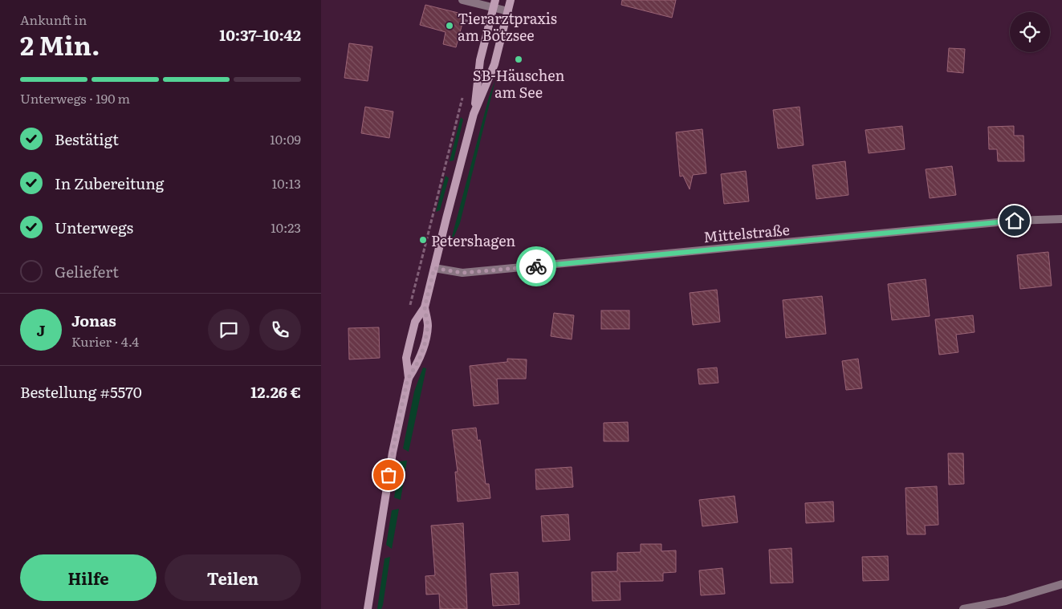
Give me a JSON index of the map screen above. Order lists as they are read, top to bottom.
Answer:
{
  "streets": {
    "street": ["Mittelstraße"]
  },
  "places": ["Tierarztpraxis am Bötzsee", "SB-Häuschen am See", "Petershagen"],
  "page": {
    "heading": ["2 Min.", "Ankunft in", "10:37–10:42"],
    "panel": [
      "Jonas",
      "Kurier · 4.4",
      "Bestellung #5570",
      "12.26 €"
    ],
    "bar": "Unterwegs · 190 m",
    "list": [
      ["Bestätigt", "10:09"],
      ["In Zubereitung", "10:13"],
      ["Unterwegs", "10:23"],
      "Geliefert"
    ],
    "round": "J",
    "buttons": ["Hilfe", "Teilen"]
  }
}
